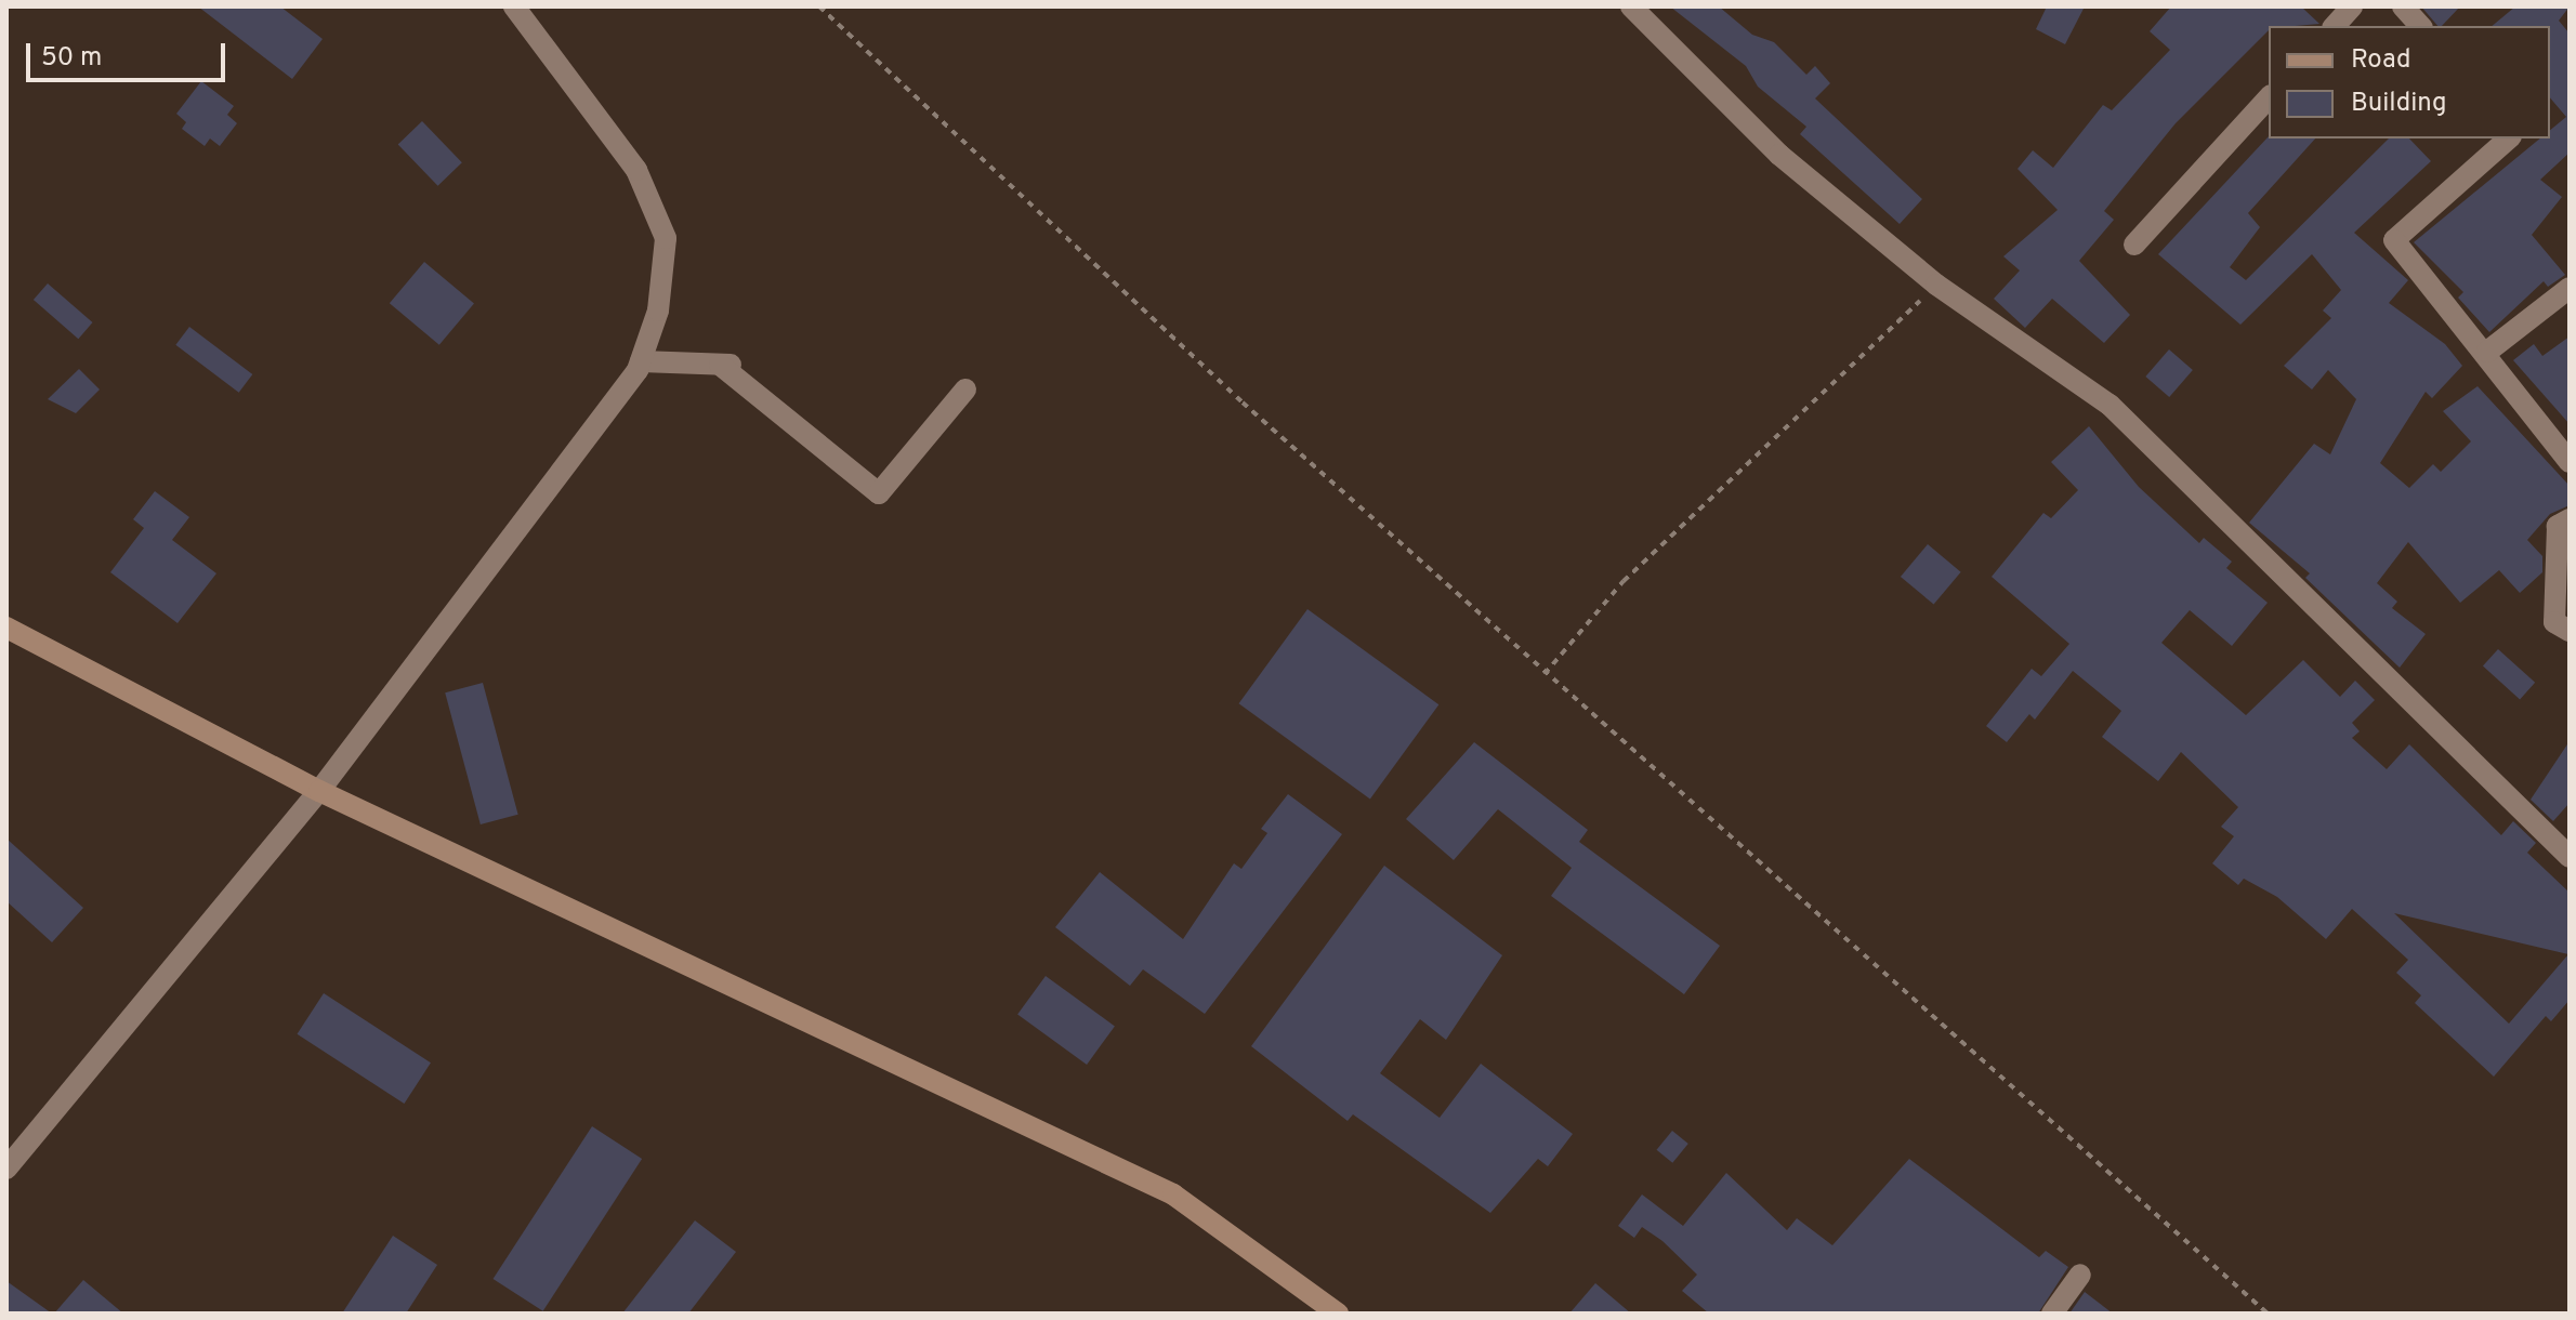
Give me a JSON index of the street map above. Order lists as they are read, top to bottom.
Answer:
{
  "legend": ["Road", "Building"],
  "scale_bar": "50 m"
}
